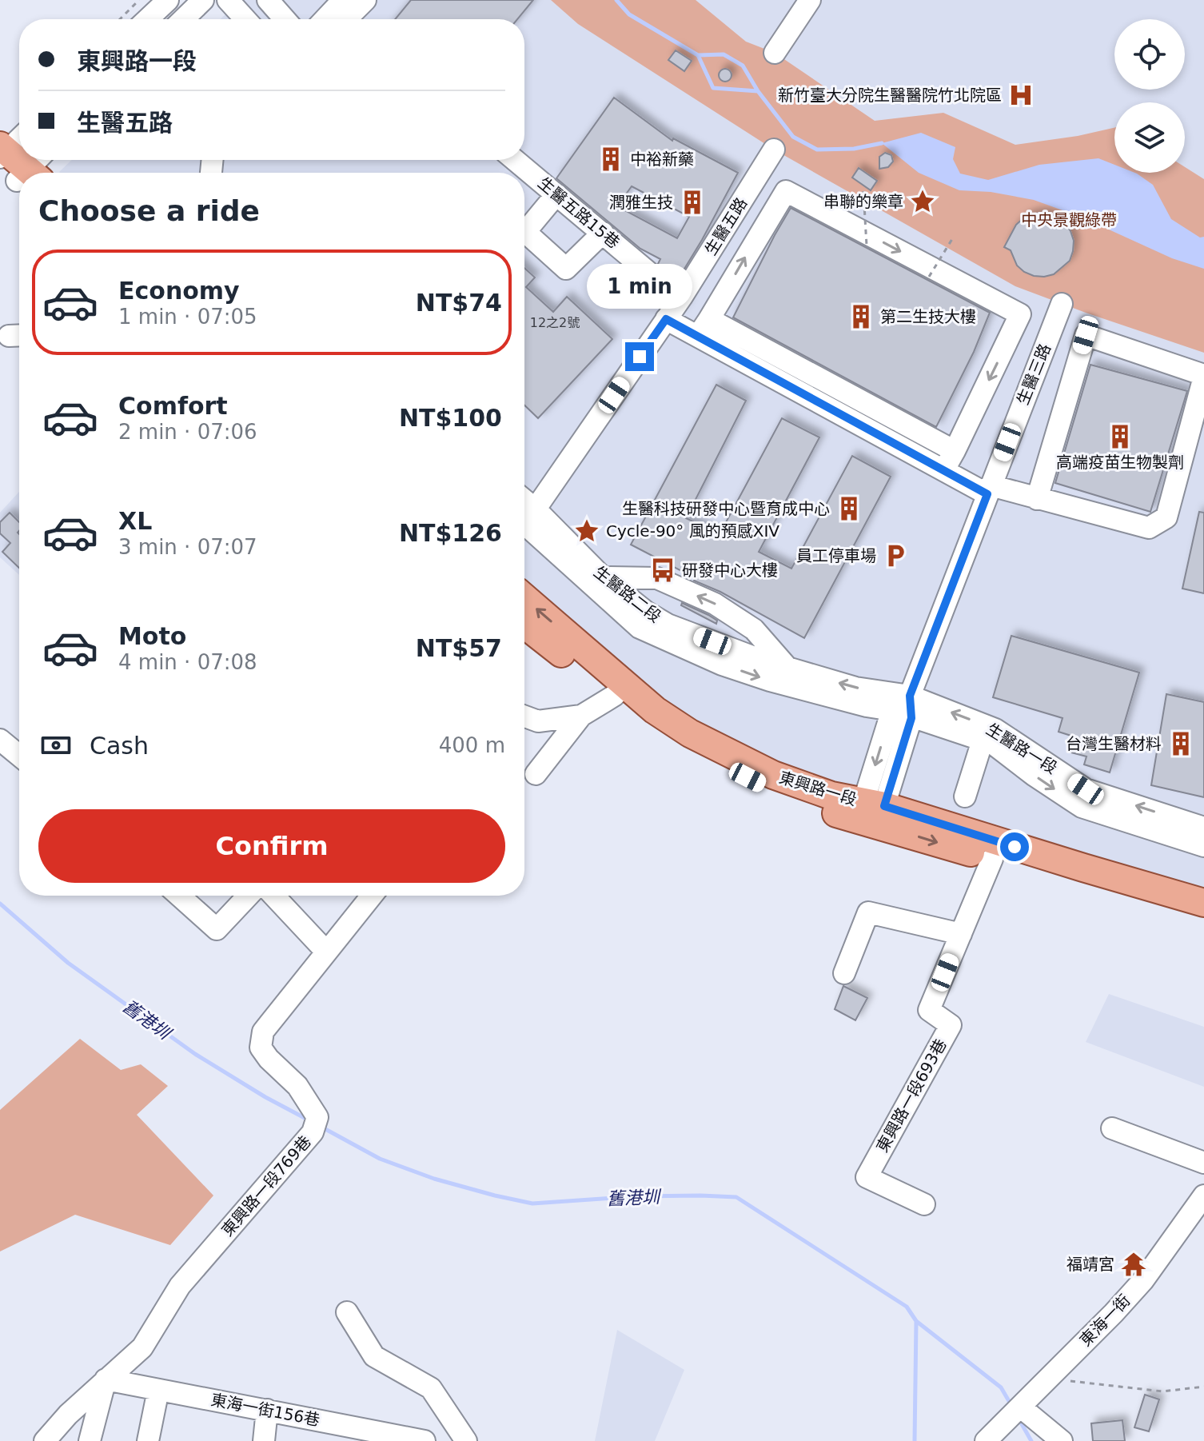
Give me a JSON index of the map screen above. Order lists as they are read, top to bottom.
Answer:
{
  "streets": {
    "main road": ["東興路一段"],
    "street": [
      "生醫五路15巷",
      "生醫五路",
      "生醫三路",
      "生醫路二段",
      "生醫路一段",
      "東興路一段693巷",
      "東興路一段769巷",
      "東海一街",
      "東海一街156巷"
    ]
  },
  "crossings": [
    ["生醫五路15巷", "生醫五路"],
    ["生醫五路", "生醫路二段"],
    ["生醫三路", "生醫路二段"],
    ["生醫三路", "生醫路一段"],
    ["生醫路二段", "生醫路一段"],
    ["東興路一段", "東興路一段693巷"],
    ["東興路一段769巷", "東海一街156巷"]
  ],
  "water": ["舊港圳"],
  "parks": ["中央景觀綠帶"],
  "places": {
    "hospital": ["新竹臺大分院生醫醫院竹北院區"],
    "building": [
      "中裕新藥",
      "潤雅生技",
      "第二生技大樓",
      "高端疫苗生物製劑",
      "生醫科技研發中心暨育成中心",
      "台灣生醫材料"
    ],
    "place": ["串聯的樂章", "Cycle-90° 風的預感XIV"],
    "parking": ["員工停車場"],
    "bus stop": ["研發中心大樓"],
    "temple": ["福靖宮"]
  },
  "house_numbers": ["12之2號"],
  "page": {
    "banner": ["東興路一段", "生醫五路"],
    "heading": "Choose a ride",
    "list": [
      {
        "name": "Economy",
        "note": "1 min · 07:05",
        "value": "NT$74"
      },
      {
        "name": "Comfort",
        "note": "2 min · 07:06",
        "value": "NT$100"
      },
      {
        "name": "XL",
        "note": "3 min · 07:07",
        "value": "NT$126"
      },
      {
        "name": "Moto",
        "note": "4 min · 07:08",
        "value": "NT$57"
      }
    ],
    "bubble": "1 min",
    "pay": ["Cash", "400 m"],
    "buttons": "Confirm"
  }
}
